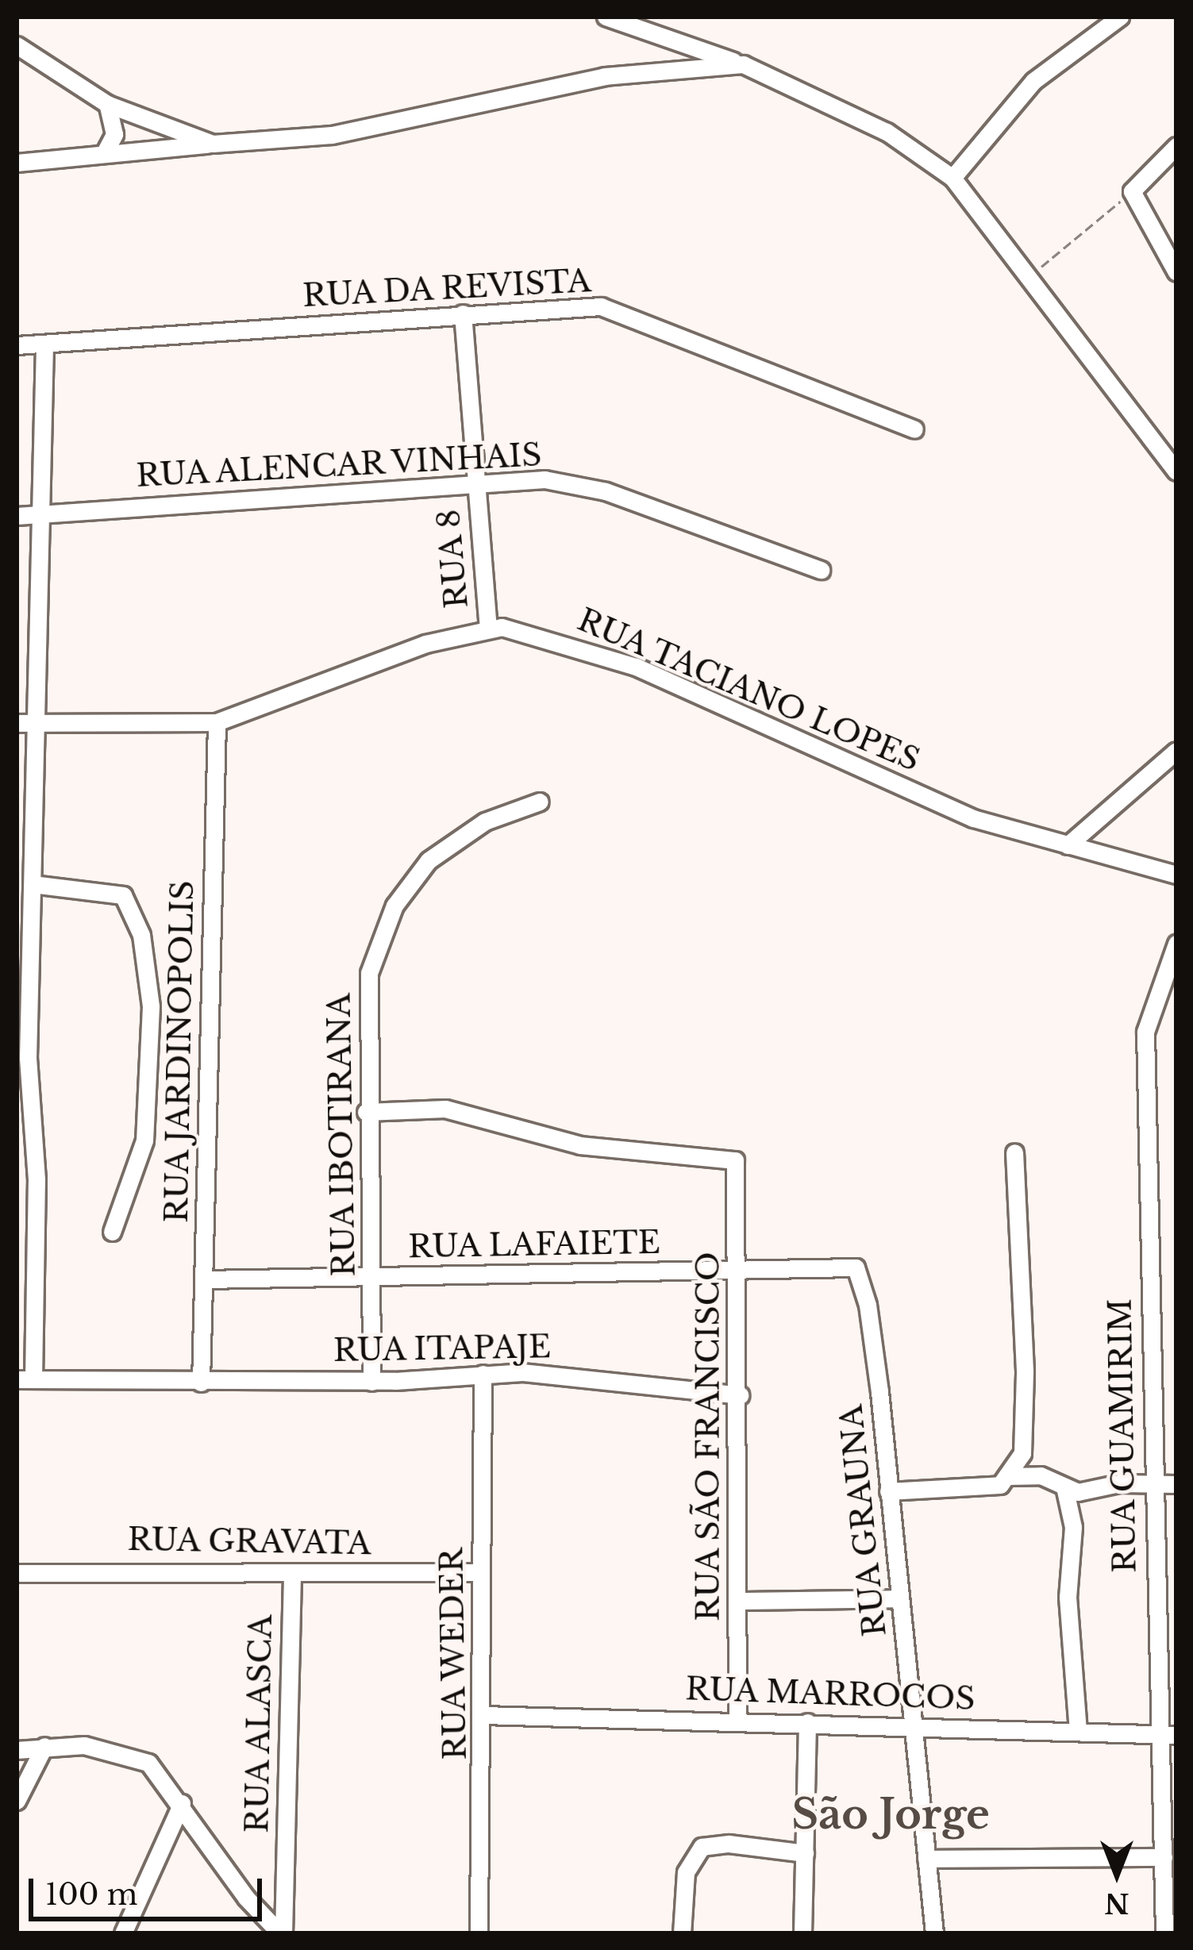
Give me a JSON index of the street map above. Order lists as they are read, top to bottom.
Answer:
{
  "streets": {
    "street": [
      "RUA DA REVISTA",
      "RUA ALENCAR VINHAIS",
      "RUA 8",
      "RUA TACIANO LOPES",
      "RUA JARDINOPOLIS",
      "RUA IBOTIRANA",
      "RUA LAFAIETE",
      "RUA ITAPAJE",
      "RUA GUAMIRIM",
      "RUA SÃO FRANCISCO",
      "RUA GRAUNA",
      "RUA GRAVATA",
      "RUA WEDER",
      "RUA MARROCOS",
      "RUA ALASCA"
    ]
  },
  "crossings": [
    ["RUA DA REVISTA", "RUA 8"],
    ["RUA ALENCAR VINHAIS", "RUA 8"],
    ["RUA 8", "RUA TACIANO LOPES"],
    ["RUA TACIANO LOPES", "RUA JARDINOPOLIS"],
    ["RUA JARDINOPOLIS", "RUA LAFAIETE"],
    ["RUA JARDINOPOLIS", "RUA ITAPAJE"],
    ["RUA IBOTIRANA", "RUA LAFAIETE"],
    ["RUA IBOTIRANA", "RUA ITAPAJE"],
    ["RUA IBOTIRANA", "RUA SÃO FRANCISCO"],
    ["RUA LAFAIETE", "RUA SÃO FRANCISCO"],
    ["RUA LAFAIETE", "RUA GRAUNA"],
    ["RUA ITAPAJE", "RUA SÃO FRANCISCO"],
    ["RUA ITAPAJE", "RUA WEDER"],
    ["RUA GUAMIRIM", "RUA MARROCOS"],
    ["RUA SÃO FRANCISCO", "RUA MARROCOS"],
    ["RUA GRAUNA", "RUA MARROCOS"],
    ["RUA GRAVATA", "RUA WEDER"],
    ["RUA GRAVATA", "RUA ALASCA"],
    ["RUA WEDER", "RUA MARROCOS"]
  ],
  "districts": ["São Jorge"],
  "scale_bar": "100 m",
  "north": "bottom"
}
